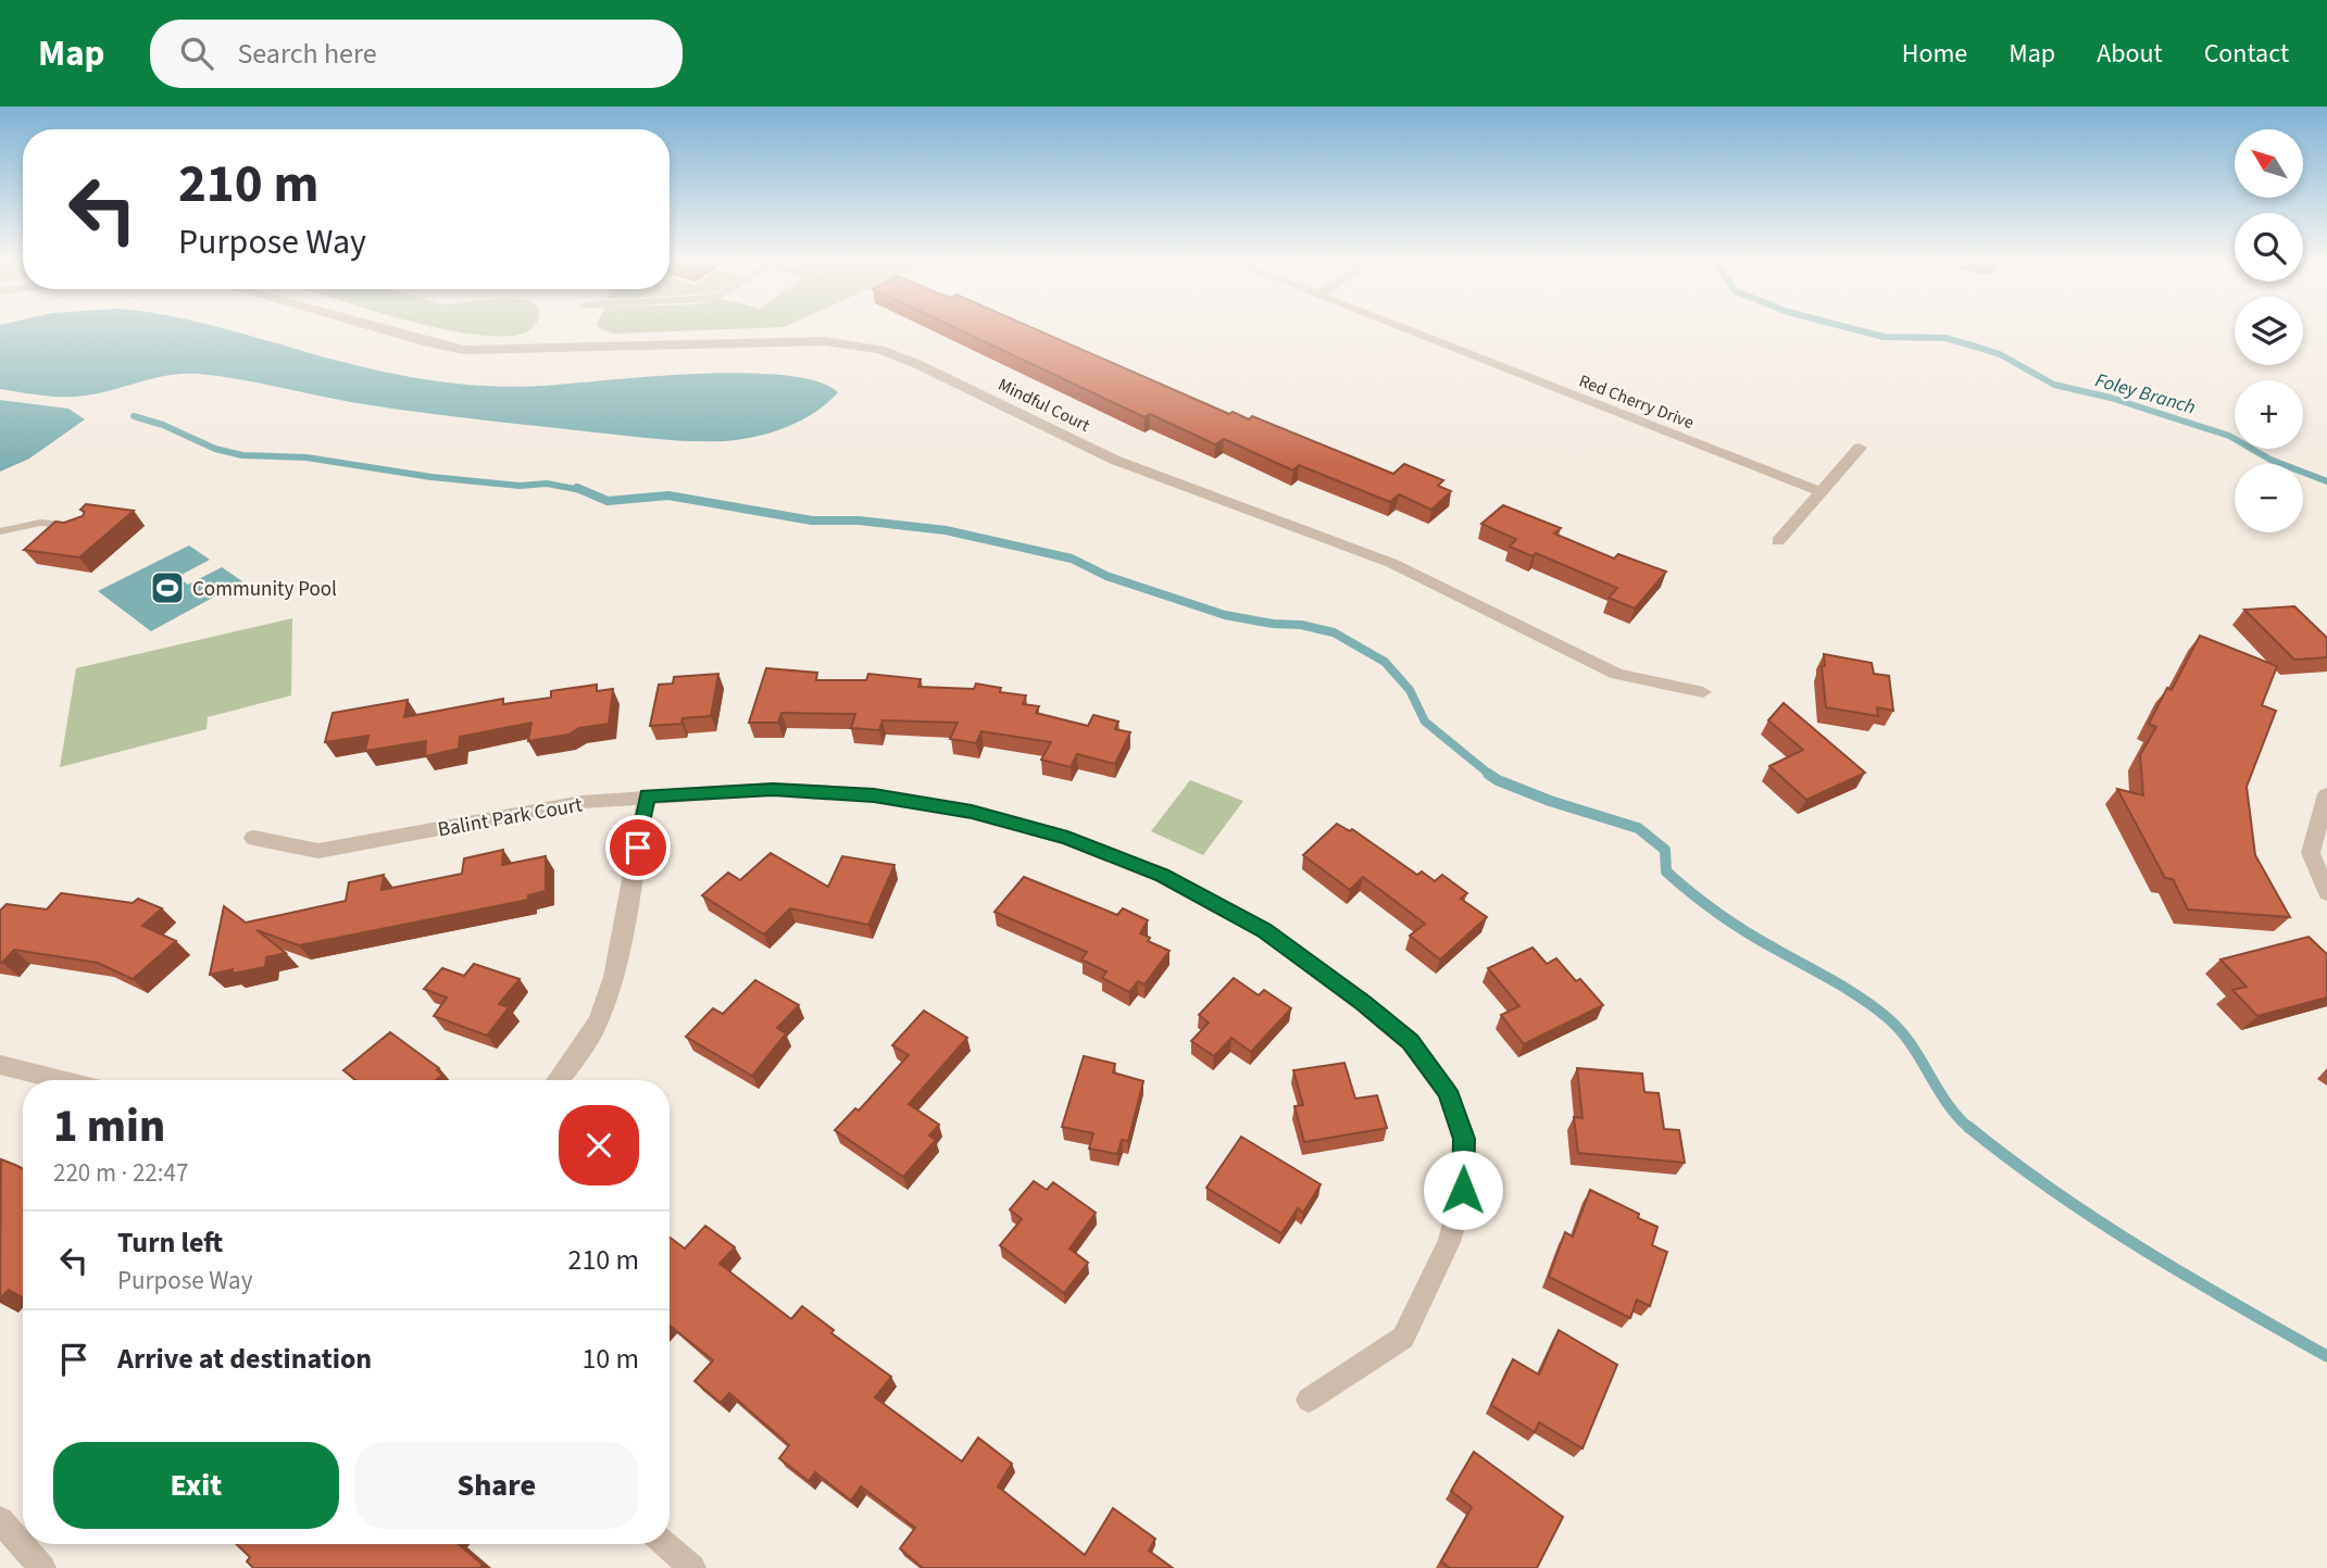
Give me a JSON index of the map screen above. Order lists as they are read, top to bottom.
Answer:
{
  "streets": {
    "street": ["Red Cherry Drive", "Mindful Court", "Balint Park Court"]
  },
  "water": ["Foley Branch"],
  "places": {
    "sports": ["Community Pool"]
  },
  "north": "top left",
  "page": {
    "header": "Map",
    "search": "Search here",
    "nav": [
      "Home",
      "Map",
      "About",
      "Contact"
    ],
    "map_buttons": ["+", "−"],
    "turn": ["210 m", "Purpose Way"],
    "heading": ["1 min", "220 m · 22:47"],
    "list": [
      {
        "name": "Turn left",
        "note": "Purpose Way",
        "value": "210 m"
      },
      {
        "name": "Arrive at destination",
        "value": "10 m"
      }
    ],
    "buttons": ["Exit", "Share"]
  }
}
